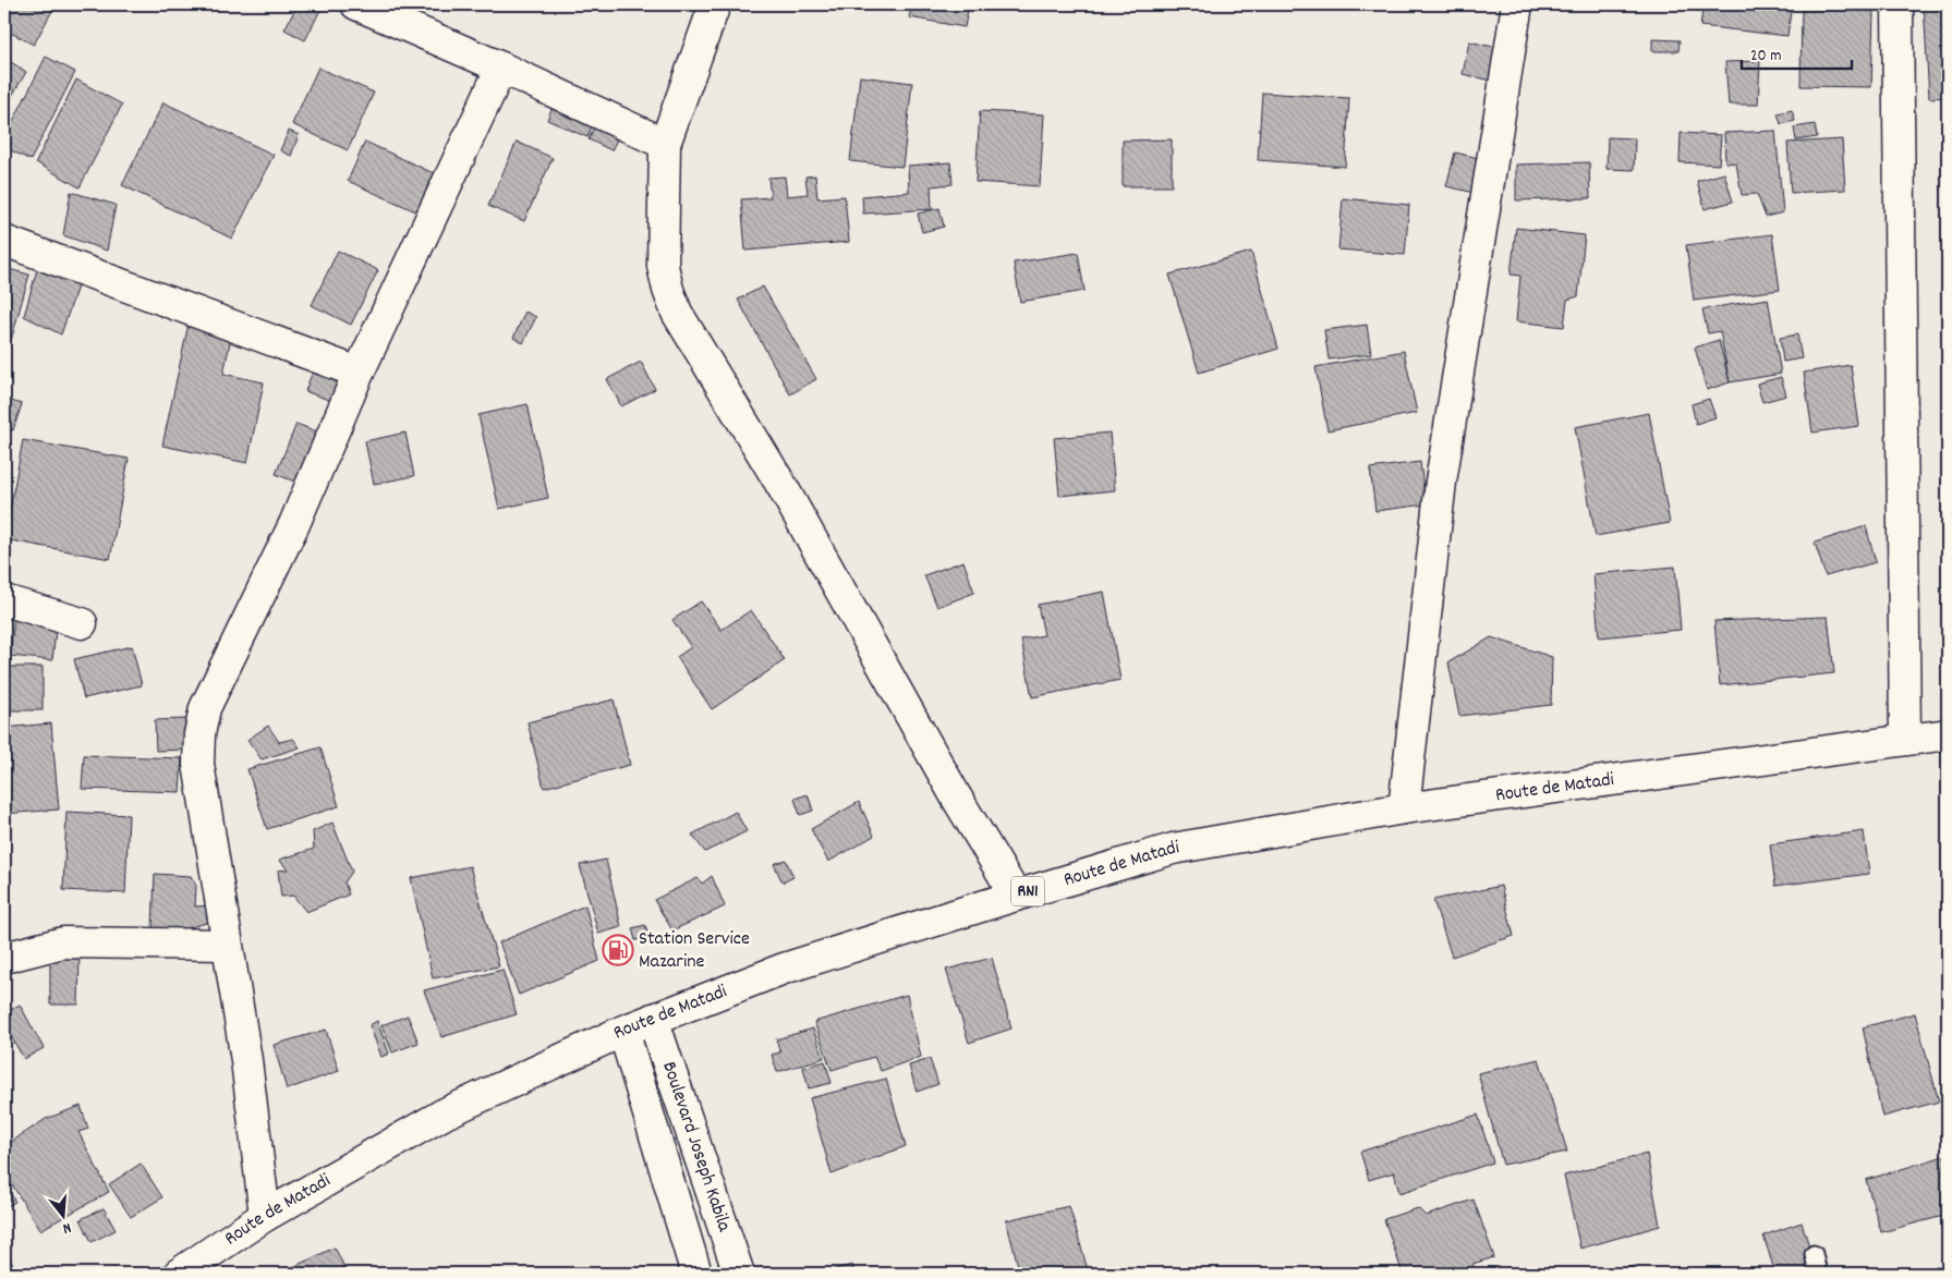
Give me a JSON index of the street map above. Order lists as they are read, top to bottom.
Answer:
{
  "streets": {
    "main road": ["Route de Matadi", "RN1", "Boulevard Joseph Kabila"]
  },
  "crossings": [
    ["Route de Matadi", "Boulevard Joseph Kabila"]
  ],
  "places": {
    "fuel station": ["Station Service Mazarine"]
  },
  "scale_bar": "20 m",
  "north": "bottom"
}
